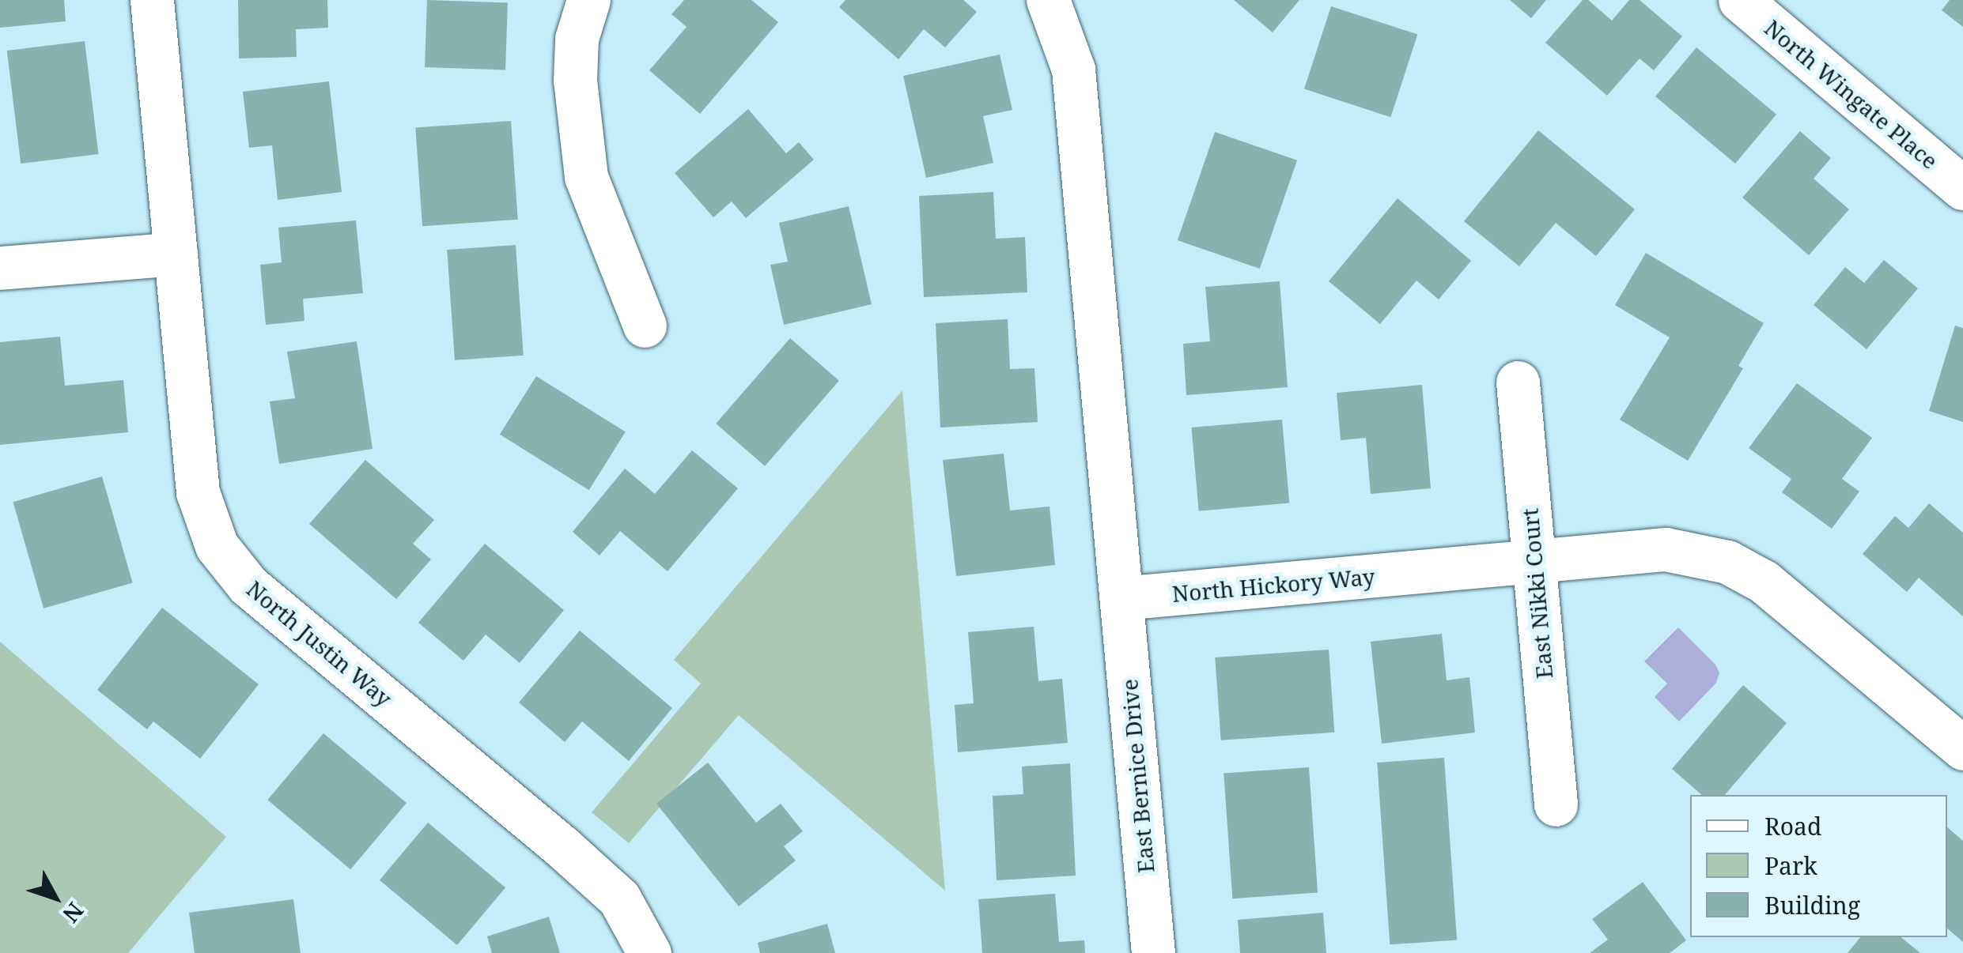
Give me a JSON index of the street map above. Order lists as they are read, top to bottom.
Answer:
{
  "streets": {
    "street": [
      "North Wingate Place",
      "North Hickory Way",
      "East Nikki Court",
      "North Justin Way",
      "East Bernice Drive"
    ]
  },
  "crossings": [
    ["North Hickory Way", "East Nikki Court"],
    ["North Hickory Way", "East Bernice Drive"]
  ],
  "legend": ["Road", "Park", "Building"],
  "north": "bottom right"
}
